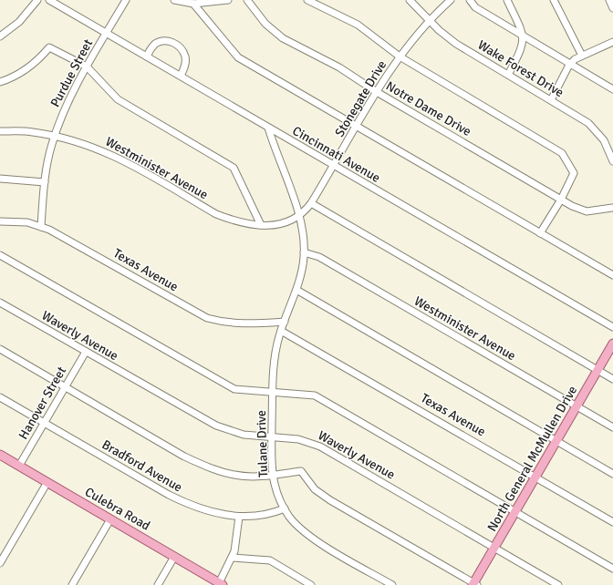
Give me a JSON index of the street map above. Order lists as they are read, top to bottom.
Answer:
{
  "streets": {
    "main road": ["North General McMullen Drive", "Culebra Road"],
    "street": [
      "Wake Forest Drive",
      "Purdue Street",
      "Stonegate Drive",
      "Notre Dame Drive",
      "Cincinnati Avenue",
      "Westminister Avenue",
      "Texas Avenue",
      "Waverly Avenue",
      "Hanover Street",
      "Tulane Drive",
      "Bradford Avenue"
    ]
  },
  "crossings": [
    ["Wake Forest Drive", "Stonegate Drive"],
    ["Purdue Street", "Cincinnati Avenue"],
    ["Purdue Street", "Westminister Avenue"],
    ["Purdue Street", "Texas Avenue"],
    ["Stonegate Drive", "Notre Dame Drive"],
    ["Stonegate Drive", "Cincinnati Avenue"],
    ["Stonegate Drive", "Westminister Avenue"],
    ["Westminister Avenue", "North General McMullen Drive"],
    ["Texas Avenue", "Tulane Drive"],
    ["Texas Avenue", "North General McMullen Drive"],
    ["Waverly Avenue", "Hanover Street"],
    ["Waverly Avenue", "Tulane Drive"],
    ["Waverly Avenue", "North General McMullen Drive"],
    ["Hanover Street", "Bradford Avenue"],
    ["Hanover Street", "Culebra Road"],
    ["Tulane Drive", "Bradford Avenue"]
  ]
}
